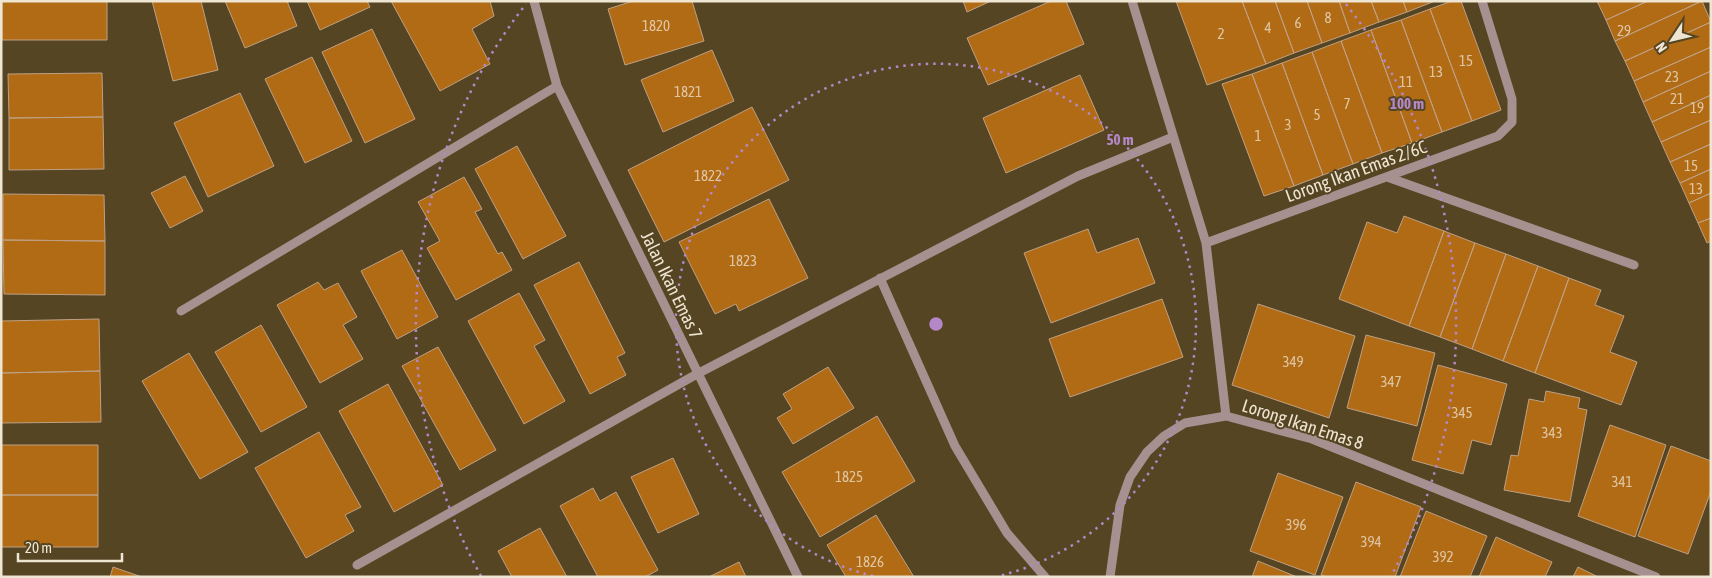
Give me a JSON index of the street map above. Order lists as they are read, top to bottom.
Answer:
{
  "streets": {
    "street": ["Lorong Ikan Emas 2/6C", "Jalan Ikan Emas 7", "Lorong Ikan Emas 8"]
  },
  "crossings": [
    ["Lorong Ikan Emas 2/6C", "Lorong Ikan Emas 8"]
  ],
  "house_numbers": [
    "8",
    "6",
    "1820",
    "4",
    "29",
    "2",
    "15",
    "13",
    "23",
    "11",
    "1821",
    "21",
    "7",
    "19",
    "5",
    "3",
    "1",
    "15",
    "1822",
    "13",
    "1823",
    "349",
    "347",
    "345",
    "343",
    "1825",
    "341",
    "396",
    "394",
    "392",
    "1826"
  ],
  "scale_bar": "20 m",
  "north": "bottom left",
  "rings": ["100 m", "50 m"]
}
